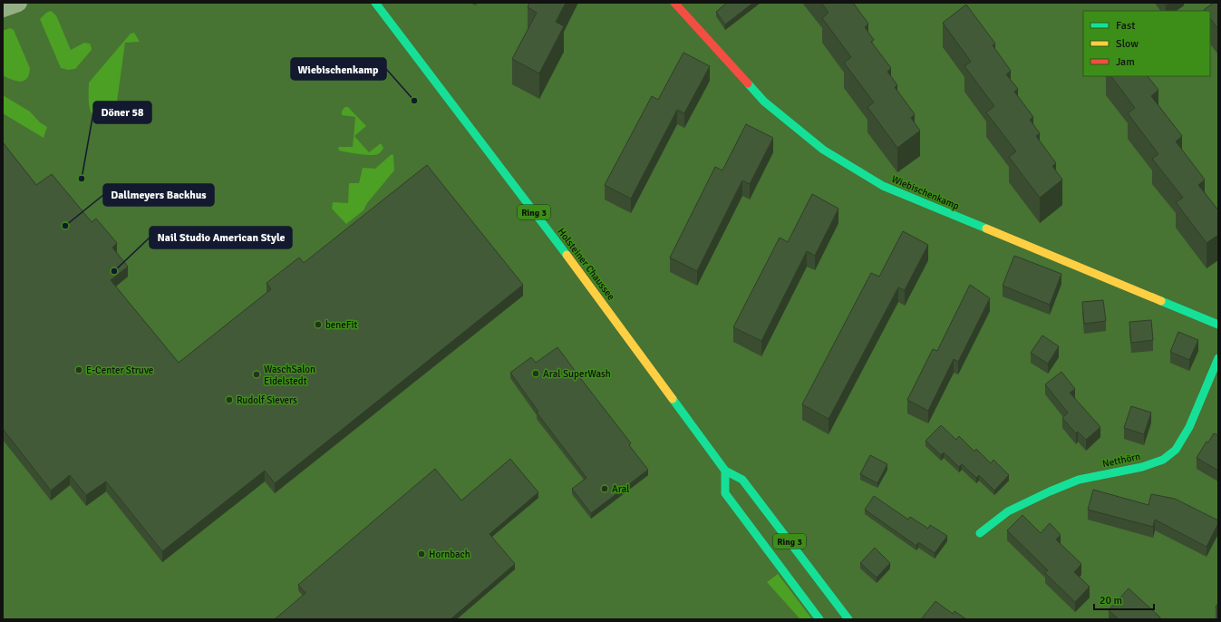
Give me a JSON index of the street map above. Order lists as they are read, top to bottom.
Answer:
{
  "streets": {
    "main road": [
      "Wiebischenkamp",
      "Ring 3",
      "Holsteiner Chaussee",
      "Netthörn"
    ]
  },
  "crossings": [
    ["Ring 3", "Holsteiner Chaussee"]
  ],
  "places": [
    "Wiebischenkamp",
    "Döner 58",
    "Dallmeyers Backhus",
    "Nail Studio American Style",
    "beneFit",
    "E-Center Struve",
    "Aral SuperWash",
    "WaschSalon Eidelstedt",
    "Rudolf Sievers",
    "Aral",
    "Hornbach"
  ],
  "legend": ["Fast", "Slow", "Jam"],
  "scale_bar": "20 m"
}
